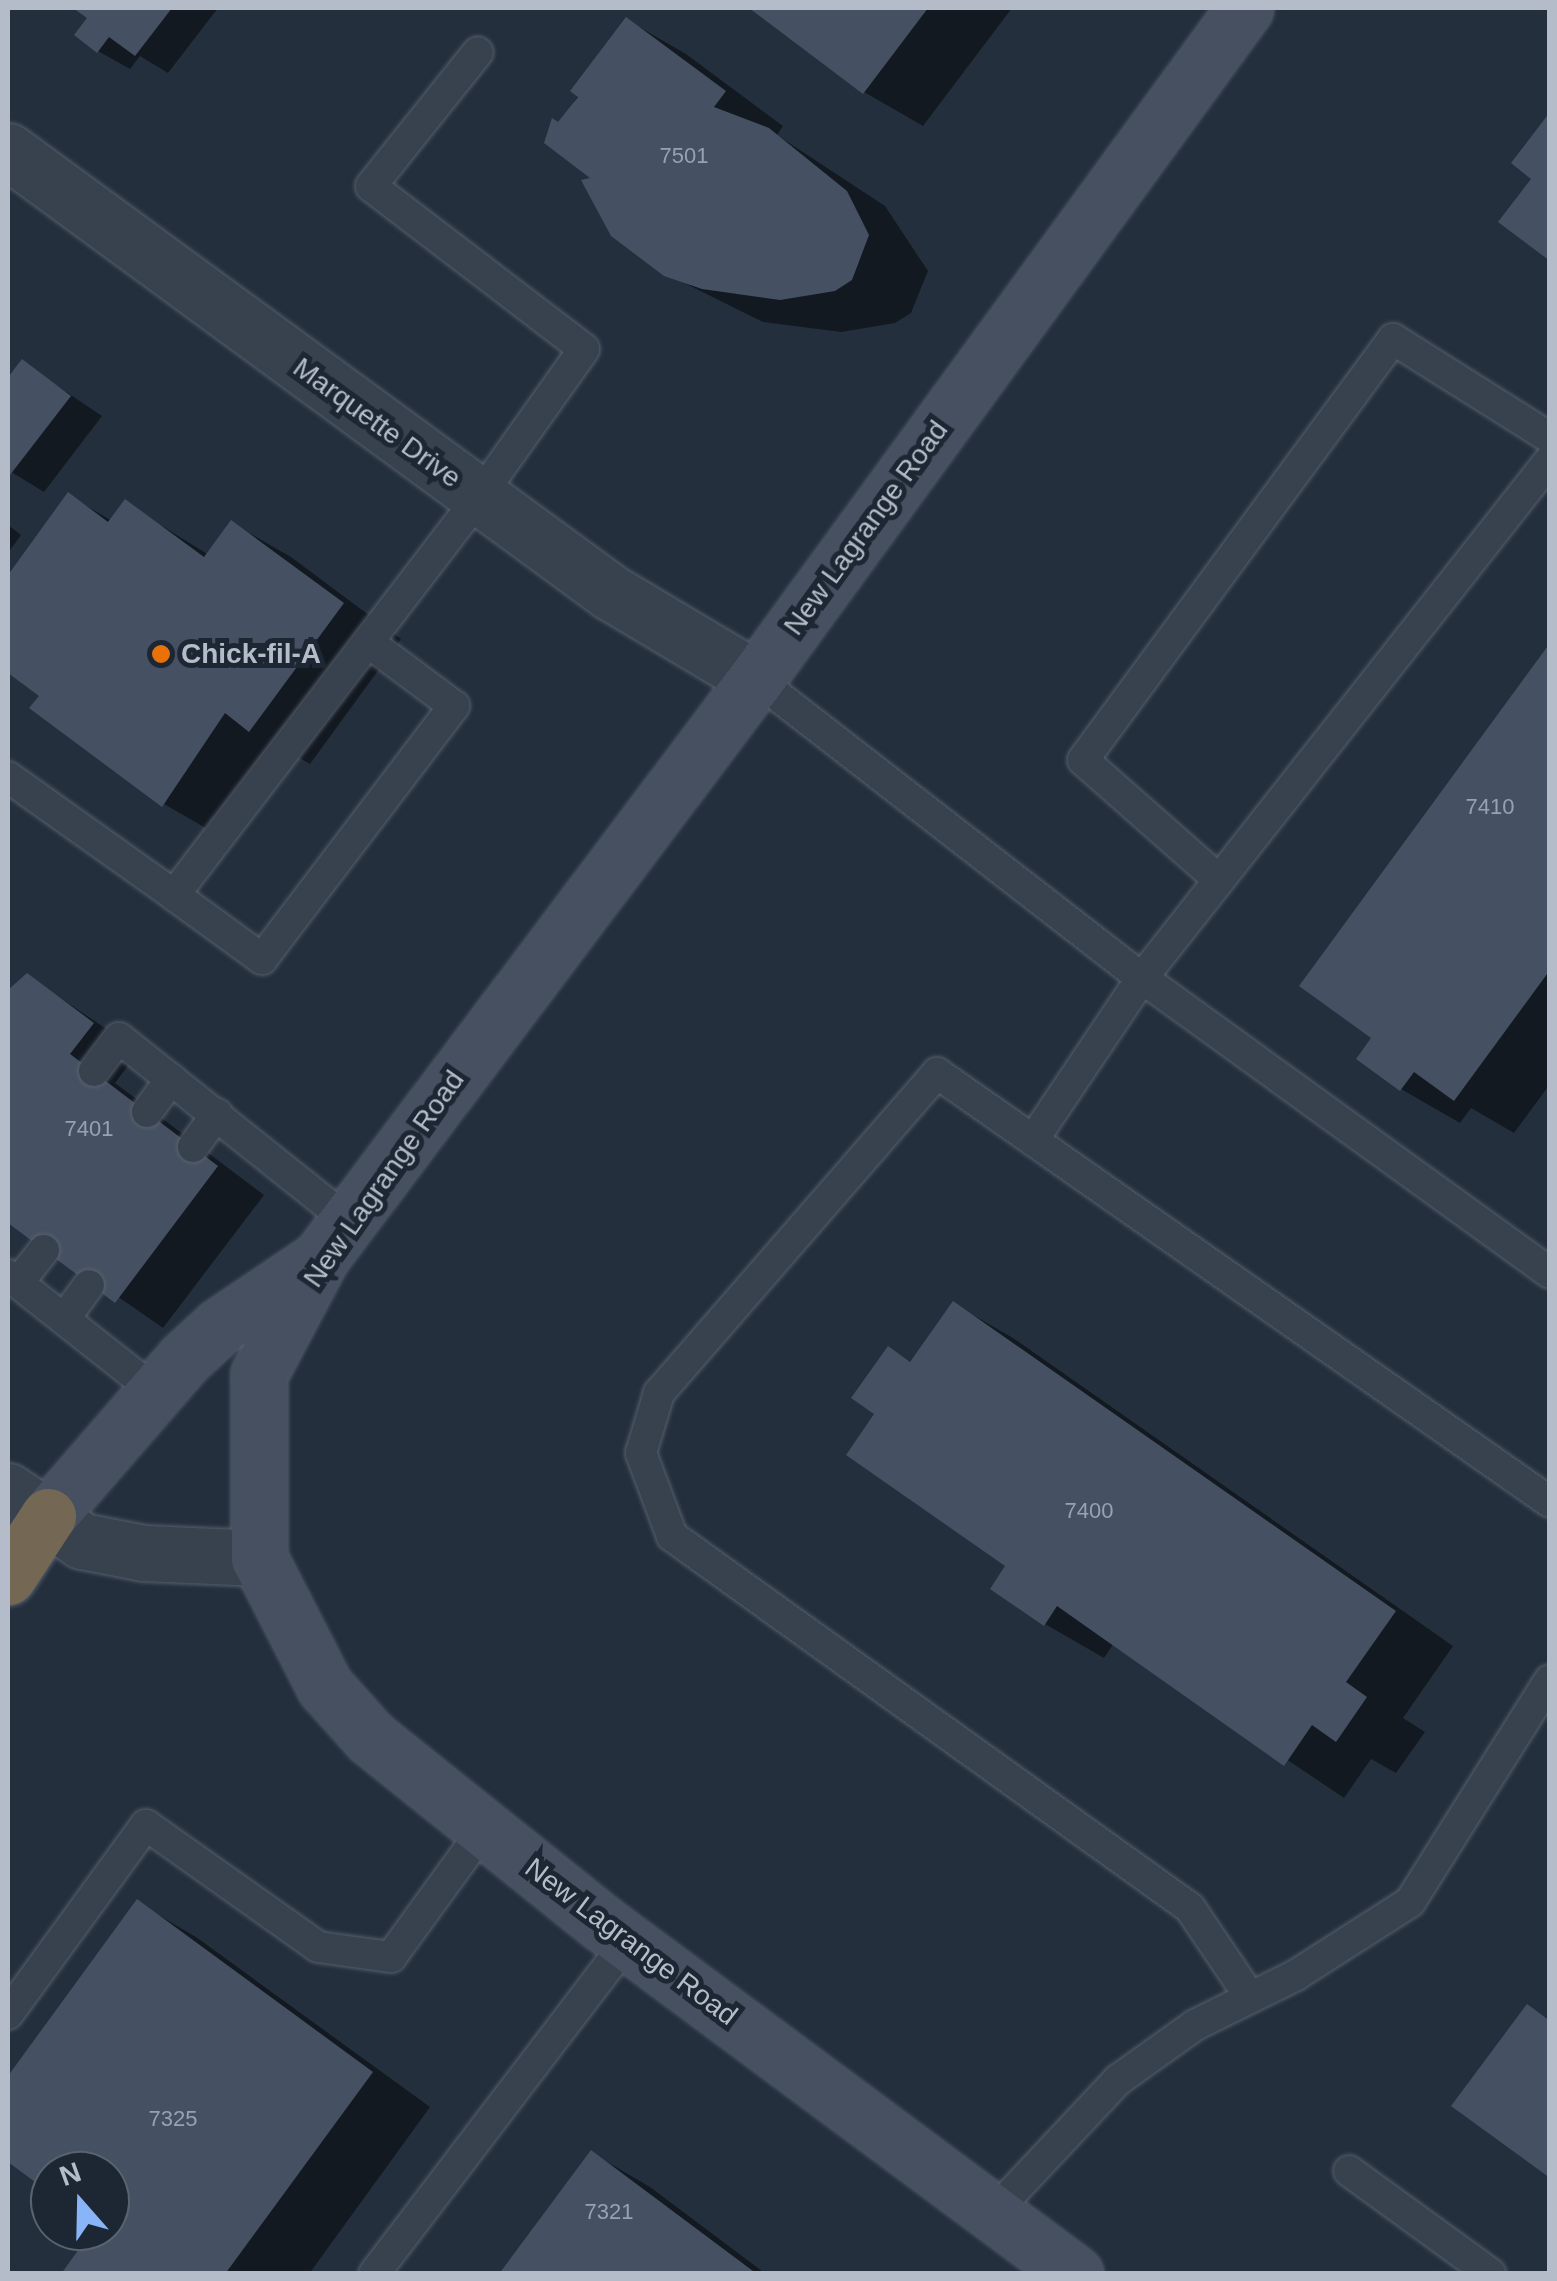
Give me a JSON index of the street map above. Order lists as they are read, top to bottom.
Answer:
{
  "streets": {
    "main road": ["New Lagrange Road"],
    "street": ["Marquette Drive"]
  },
  "crossings": [
    ["Marquette Drive", "New Lagrange Road"]
  ],
  "places": ["Chick-fil-A"],
  "house_numbers": [
    "7501",
    "7410",
    "7401",
    "7400",
    "7325",
    "7321"
  ],
  "north": "top"
}
